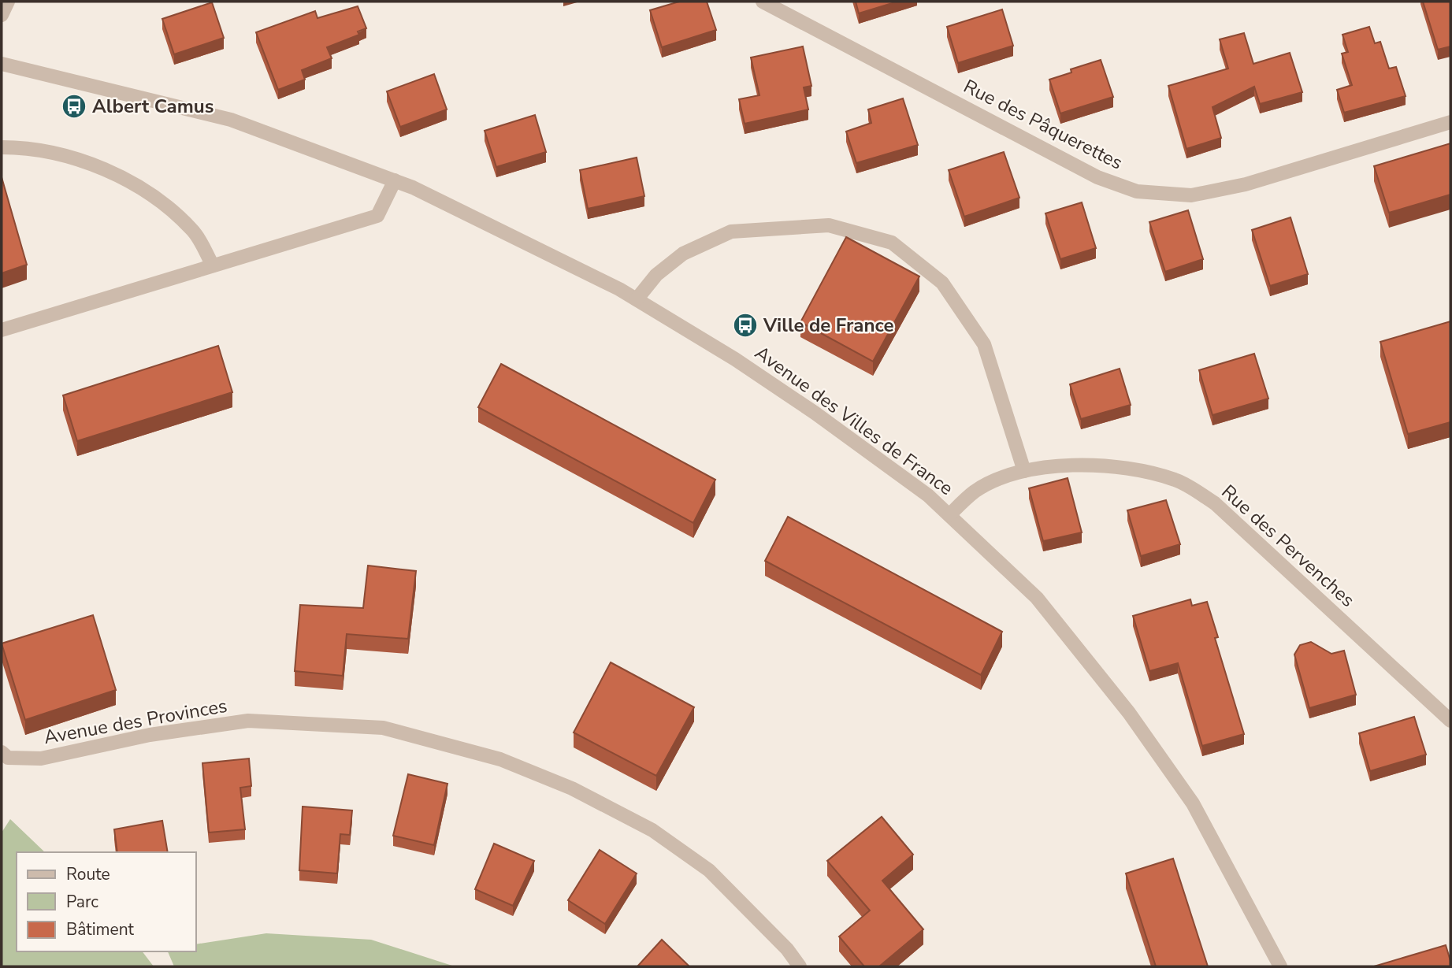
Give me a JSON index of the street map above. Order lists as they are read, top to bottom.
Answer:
{
  "streets": {
    "street": [
      "Rue des Pâquerettes",
      "Avenue des Villes de France",
      "Rue des Pervenches",
      "Avenue des Provinces"
    ]
  },
  "crossings": [
    ["Avenue des Villes de France", "Rue des Pervenches"]
  ],
  "places": {
    "bus stop": ["Albert Camus", "Ville de France"]
  },
  "legend": ["Route", "Parc", "Bâtiment"]
}
